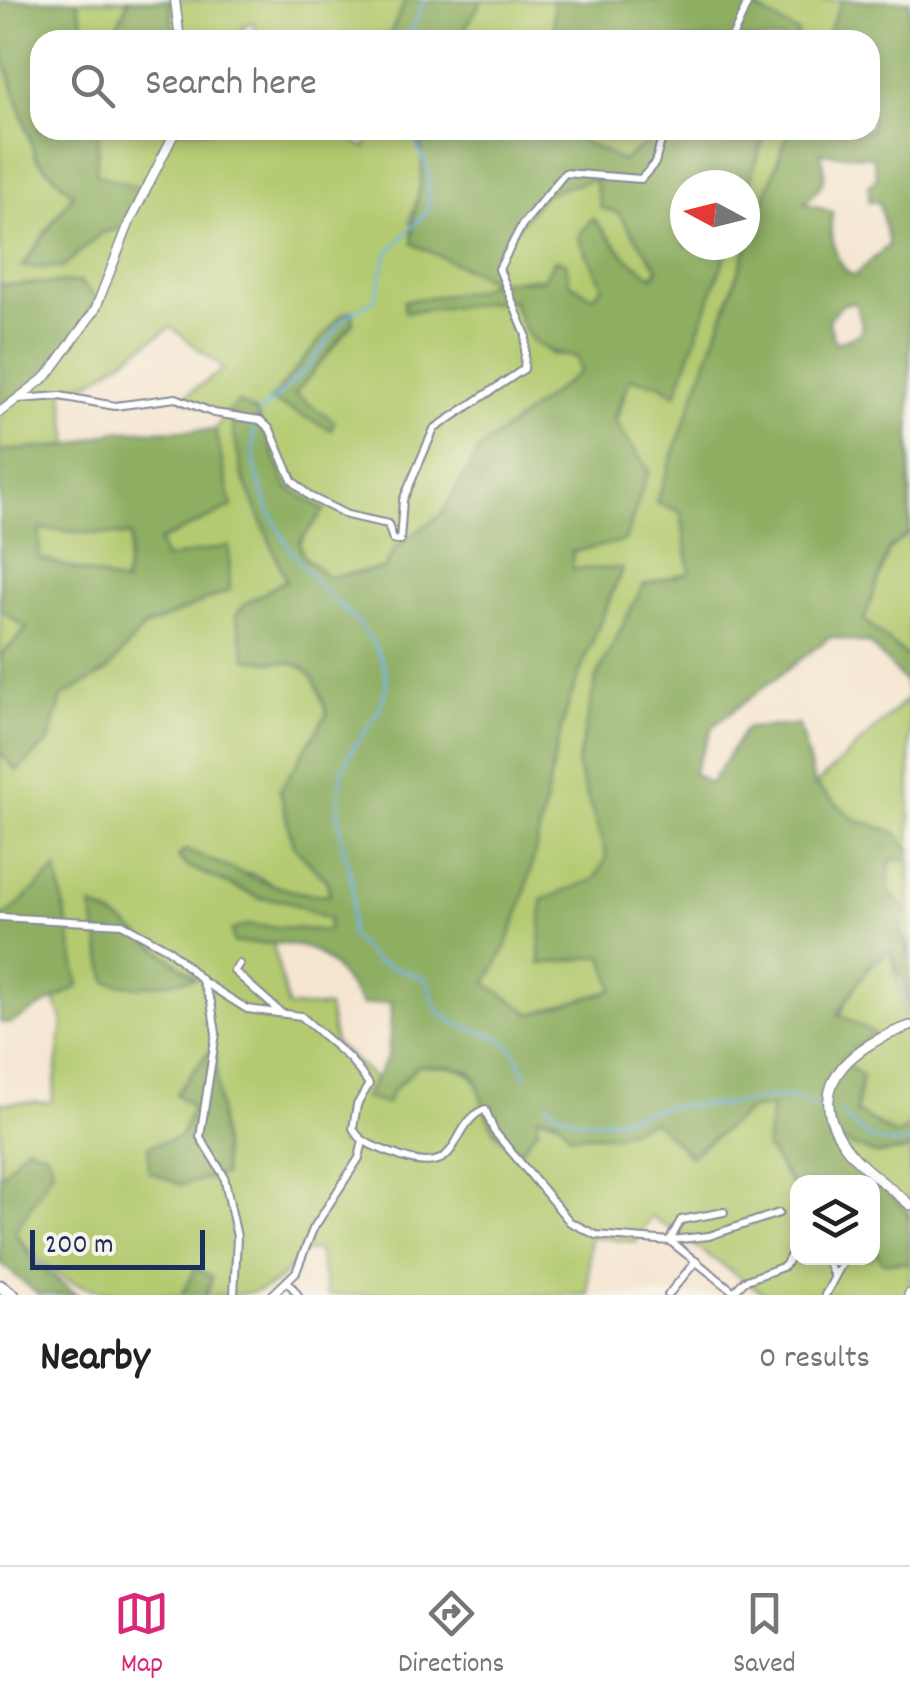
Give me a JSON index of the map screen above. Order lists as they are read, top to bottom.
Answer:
{
  "scale_bar": "200 m",
  "north": "left",
  "page": {
    "search": "Search here",
    "scale": "200 m",
    "heading": ["Nearby", "0 results"],
    "nav": ["Map", "Directions", "Saved"]
  }
}
